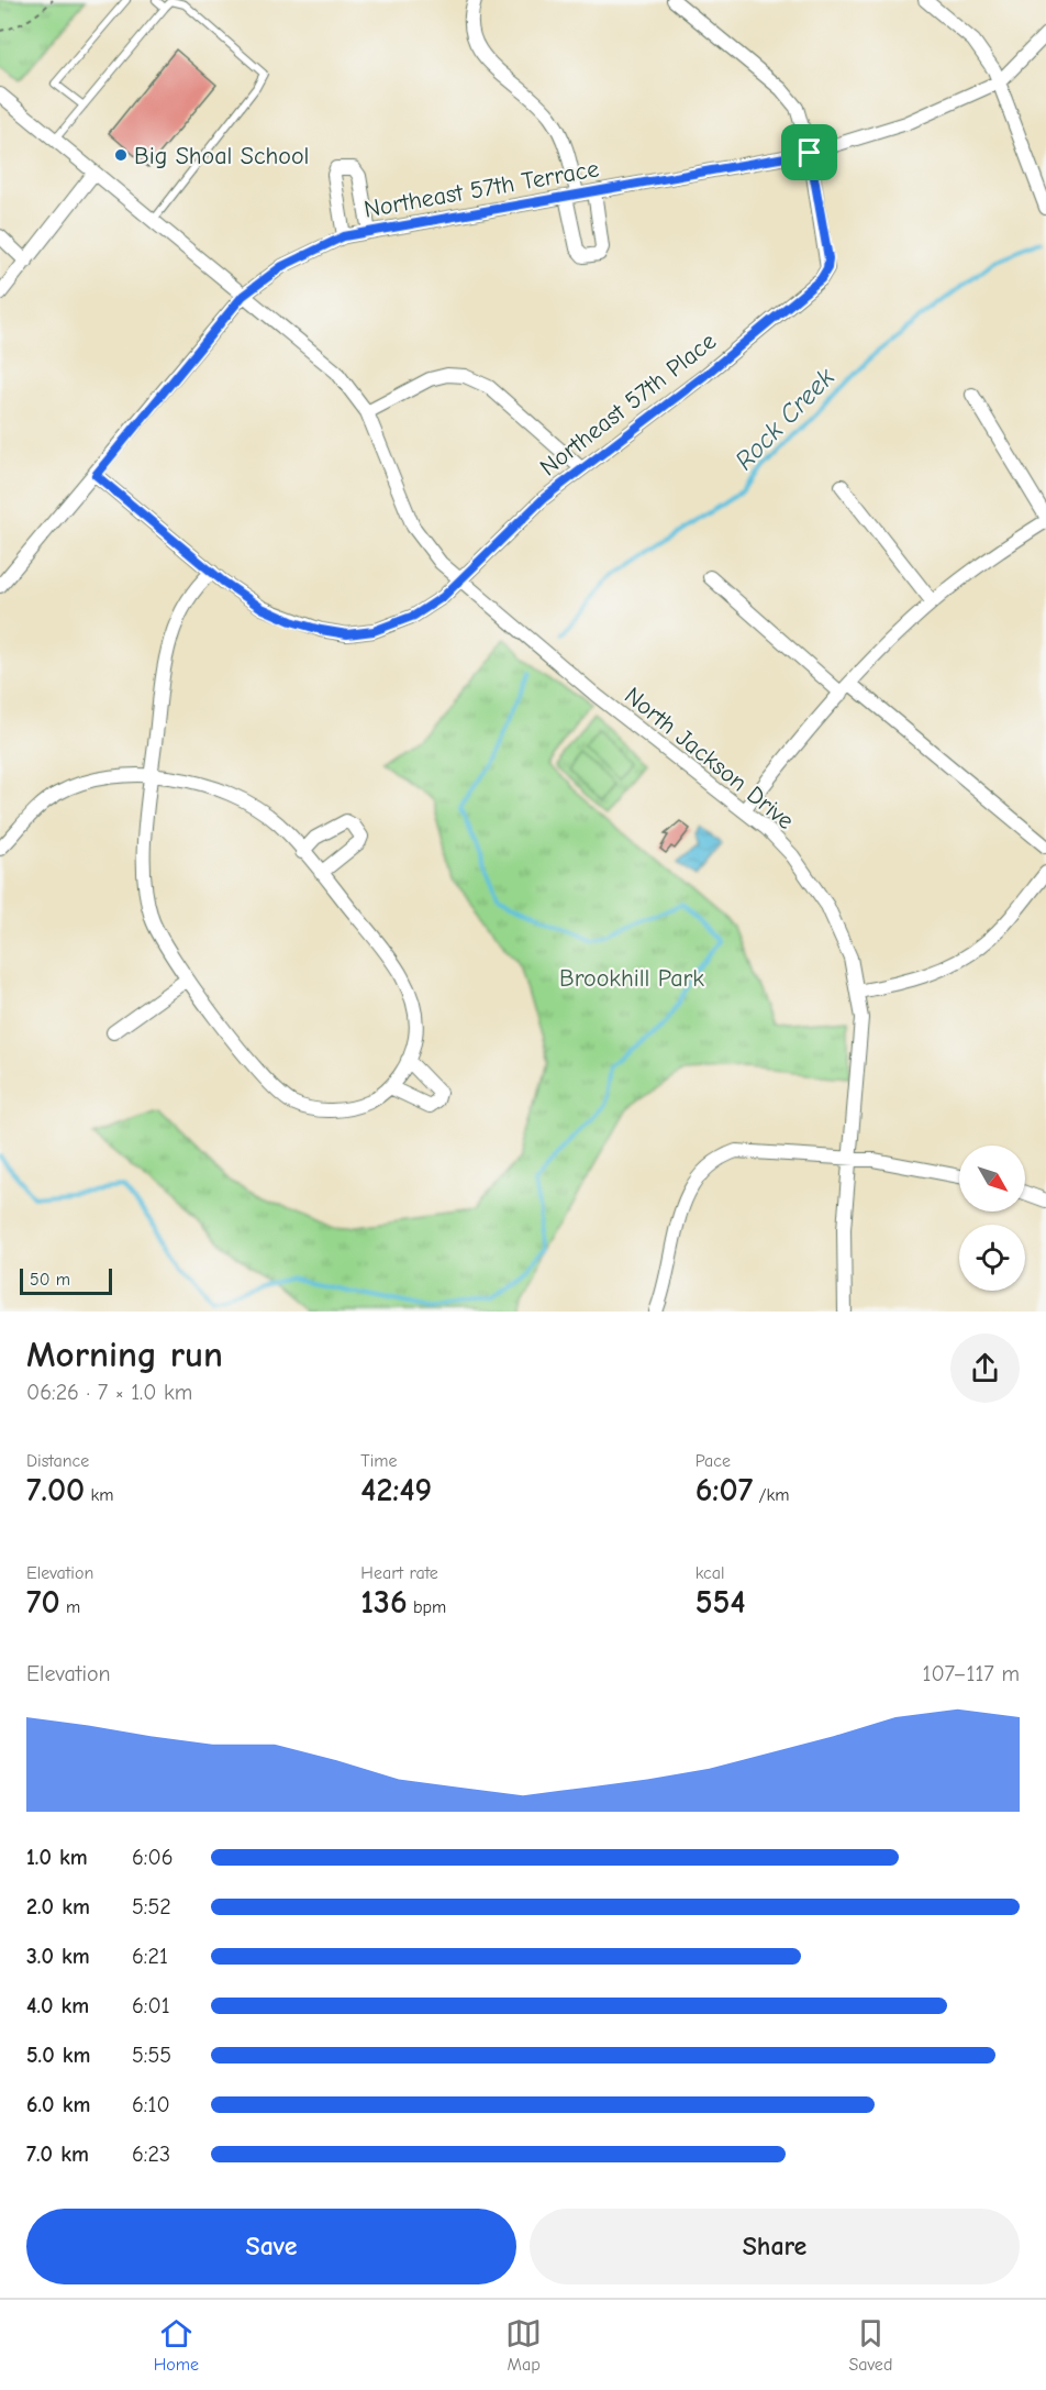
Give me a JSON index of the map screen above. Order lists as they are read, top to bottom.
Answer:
{
  "streets": {
    "street": ["Northeast 57th Terrace", "Northeast 57th Place", "North Jackson Drive"]
  },
  "crossings": [
    ["Northeast 57th Terrace", "Northeast 57th Place"],
    ["Northeast 57th Terrace", "North Jackson Drive"],
    ["Northeast 57th Place", "North Jackson Drive"]
  ],
  "water": ["Rock Creek"],
  "parks": ["Brookhill Park"],
  "places": ["Big Shoal School"],
  "scale_bar": "50 m",
  "north": "bottom right",
  "page": {
    "scale": "50 m",
    "heading": ["Morning run", "06:26 · 7 × 1.0 km"],
    "stats": [
      ["Distance", "7.00 km"],
      ["Time", "42:49"],
      ["Pace", "6:07 /km"],
      ["Elevation", "70 m"],
      ["Heart rate", "136 bpm"],
      ["kcal", "554"]
    ],
    "chart": ["Elevation", "107–117 m"],
    "list": [
      {
        "name": "1.0 km",
        "note": "6:06"
      },
      {
        "name": "2.0 km",
        "note": "5:52"
      },
      {
        "name": "3.0 km",
        "note": "6:21"
      },
      {
        "name": "4.0 km",
        "note": "6:01"
      },
      {
        "name": "5.0 km",
        "note": "5:55"
      },
      {
        "name": "6.0 km",
        "note": "6:10"
      },
      {
        "name": "7.0 km",
        "note": "6:23"
      }
    ],
    "buttons": ["Save", "Share"],
    "tabs": ["Home", "Map", "Saved"]
  }
}
